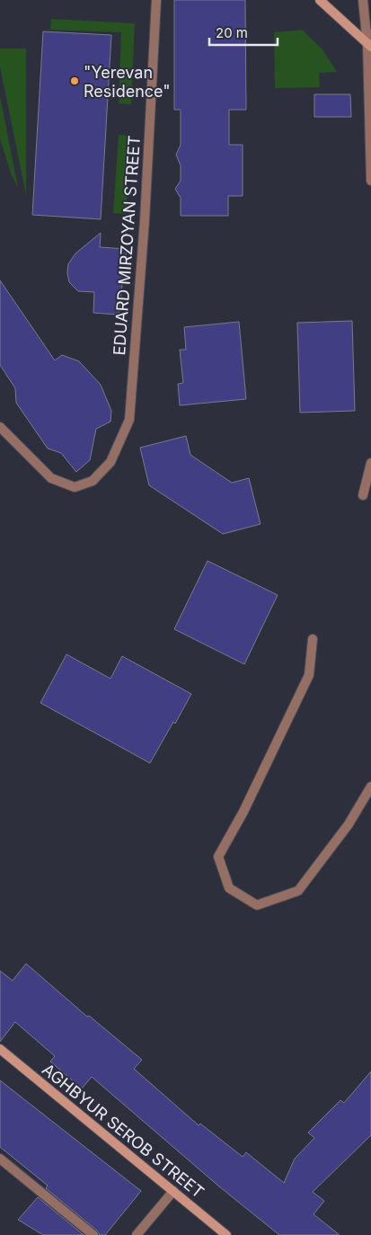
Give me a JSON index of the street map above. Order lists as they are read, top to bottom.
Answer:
{
  "streets": {
    "street": ["EDUARD MIRZOYAN STREET", "AGHBYUR SEROB STREET"]
  },
  "places": ["\"Yerevan Residence\""],
  "scale_bar": "20 m"
}
